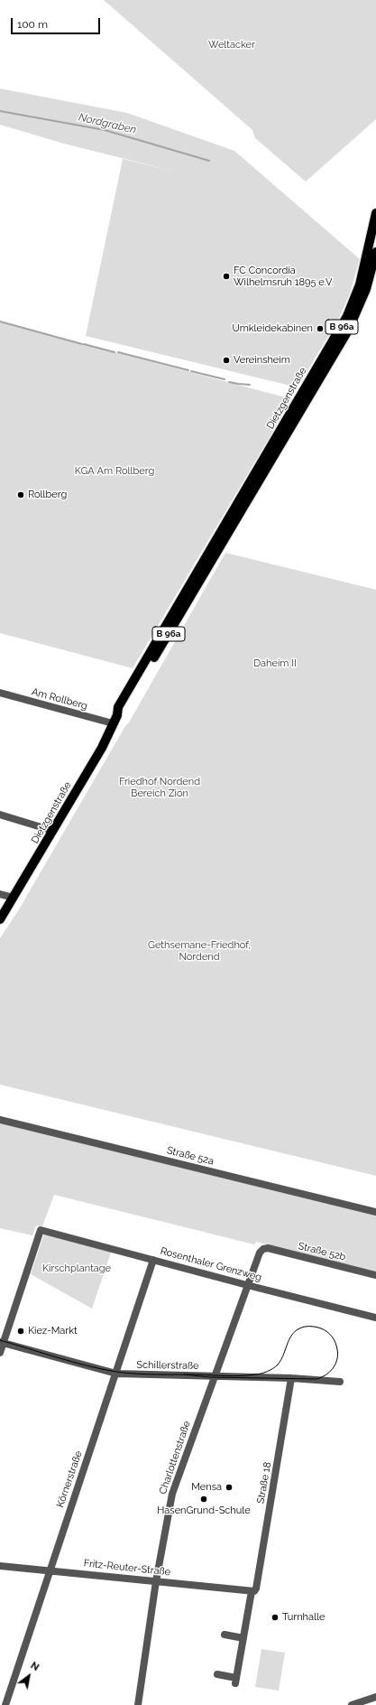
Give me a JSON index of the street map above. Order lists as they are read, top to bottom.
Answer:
{
  "streets": {
    "main road": ["B 96a", "Dietzgenstraße"],
    "street": [
      "Am Rollberg",
      "Straße 52a",
      "Straße 52b",
      "Rosenthaler Grenzweg",
      "Schillerstraße",
      "Charlottenstraße",
      "Körnerstraße",
      "Straße 18",
      "Fritz-Reuter-Straße"
    ]
  },
  "crossings": [
    ["B 96a", "Dietzgenstraße"],
    ["Dietzgenstraße", "Am Rollberg"],
    ["Straße 52b", "Charlottenstraße"],
    ["Rosenthaler Grenzweg", "Schillerstraße"],
    ["Rosenthaler Grenzweg", "Charlottenstraße"],
    ["Rosenthaler Grenzweg", "Körnerstraße"],
    ["Schillerstraße", "Charlottenstraße"],
    ["Schillerstraße", "Körnerstraße"],
    ["Schillerstraße", "Straße 18"],
    ["Charlottenstraße", "Fritz-Reuter-Straße"],
    ["Körnerstraße", "Fritz-Reuter-Straße"],
    ["Straße 18", "Fritz-Reuter-Straße"]
  ],
  "water": ["Nordgraben"],
  "parks": [
    "Weltacker",
    "KGA Am Rollberg",
    "Daheim II",
    "Friedhof Nordend Bereich Zion",
    "Gethsemane-Friedhof, Nordend",
    "Kirschplantage"
  ],
  "places": [
    "FC Concordia Wilhelmsruh 1895 e.V.",
    "Umkleidekabinen",
    "Vereinsheim",
    "Rollberg",
    "Kiez-Markt",
    "Mensa",
    "HasenGrund-Schule",
    "Turnhalle"
  ],
  "scale_bar": "100 m",
  "north": "top right"
}
